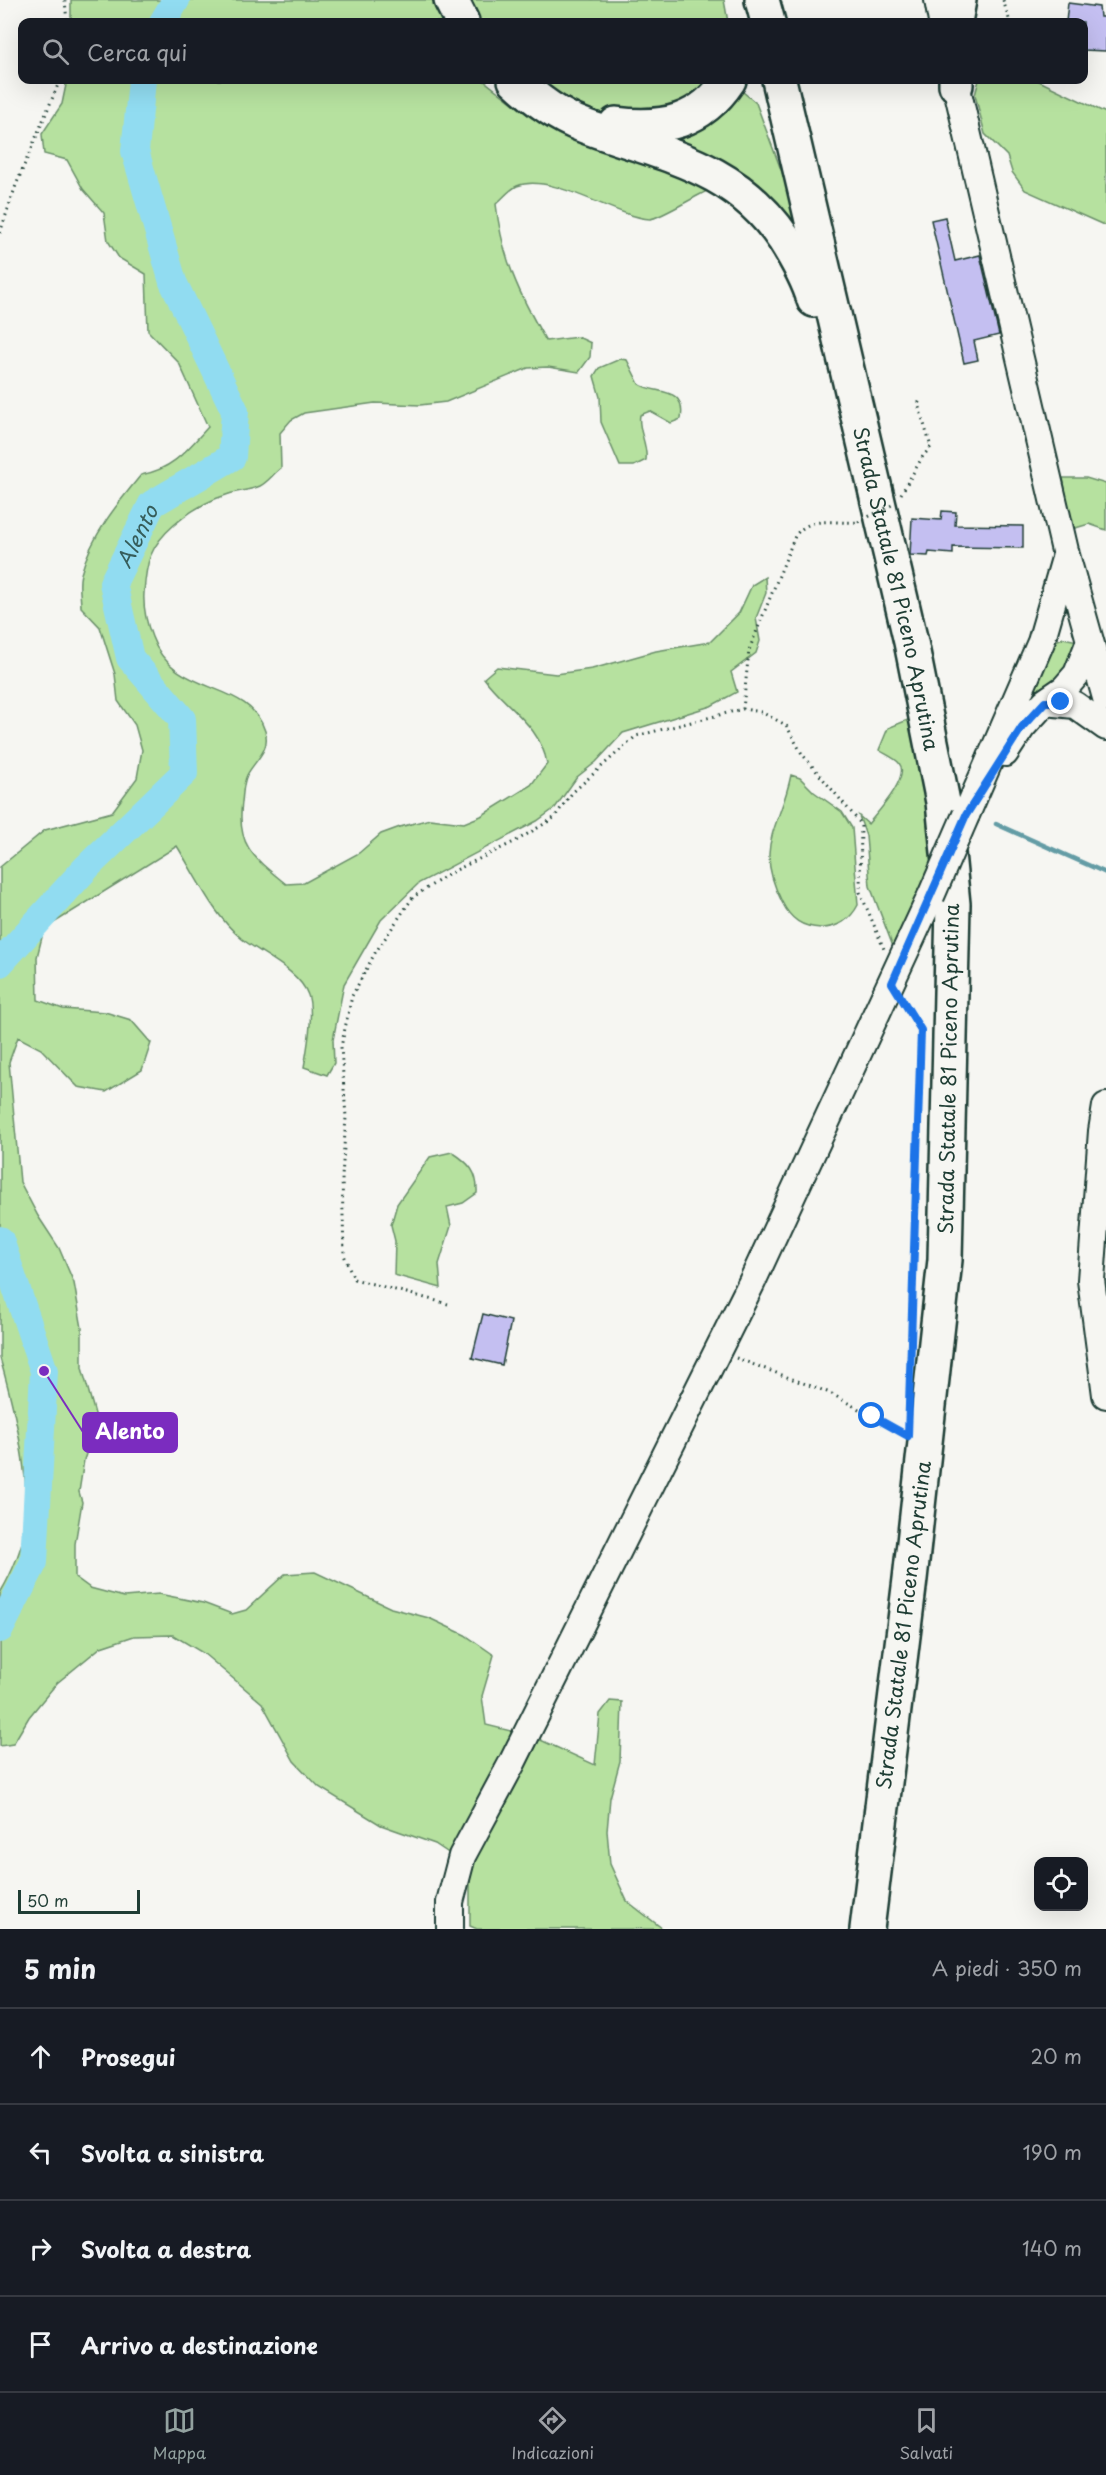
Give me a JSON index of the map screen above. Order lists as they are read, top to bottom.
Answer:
{
  "streets": {
    "highway": ["Strada Statale 81 Piceno Aprutina"]
  },
  "water": ["Alento"],
  "places": ["Alento"],
  "scale_bar": "50 m",
  "page": {
    "search": "Cerca qui",
    "scale": "50 m",
    "heading": ["5 min", "A piedi · 350 m"],
    "list": [
      ["Prosegui", "20 m"],
      ["Svolta a sinistra", "190 m"],
      ["Svolta a destra", "140 m"],
      "Arrivo a destinazione"
    ],
    "nav": ["Mappa", "Indicazioni", "Salvati"]
  }
}
